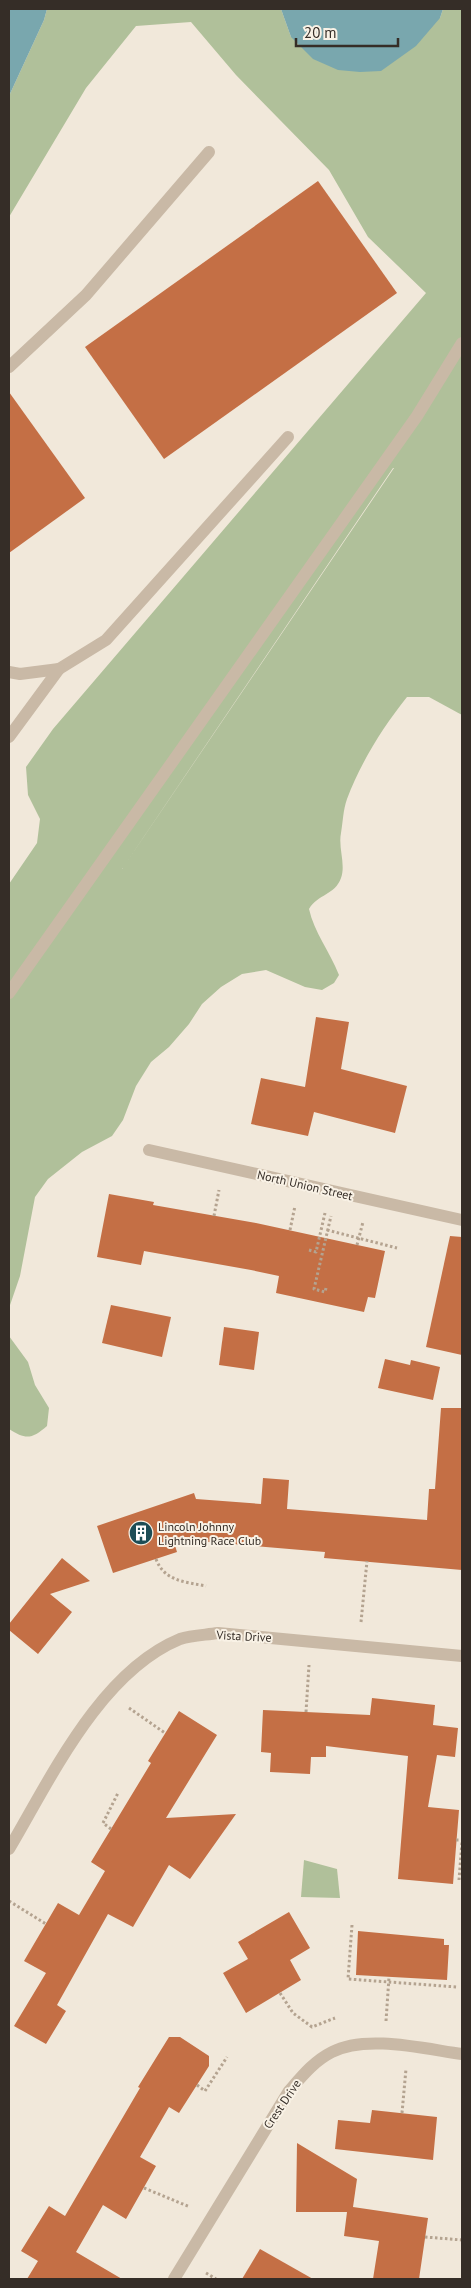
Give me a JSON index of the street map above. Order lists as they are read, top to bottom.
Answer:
{
  "streets": {
    "street": ["North Union Street", "Vista Drive", "Crest Drive"]
  },
  "places": {
    "building": ["Lincoln Johnny Lightning Race Club"]
  },
  "scale_bar": "20 m"
}
